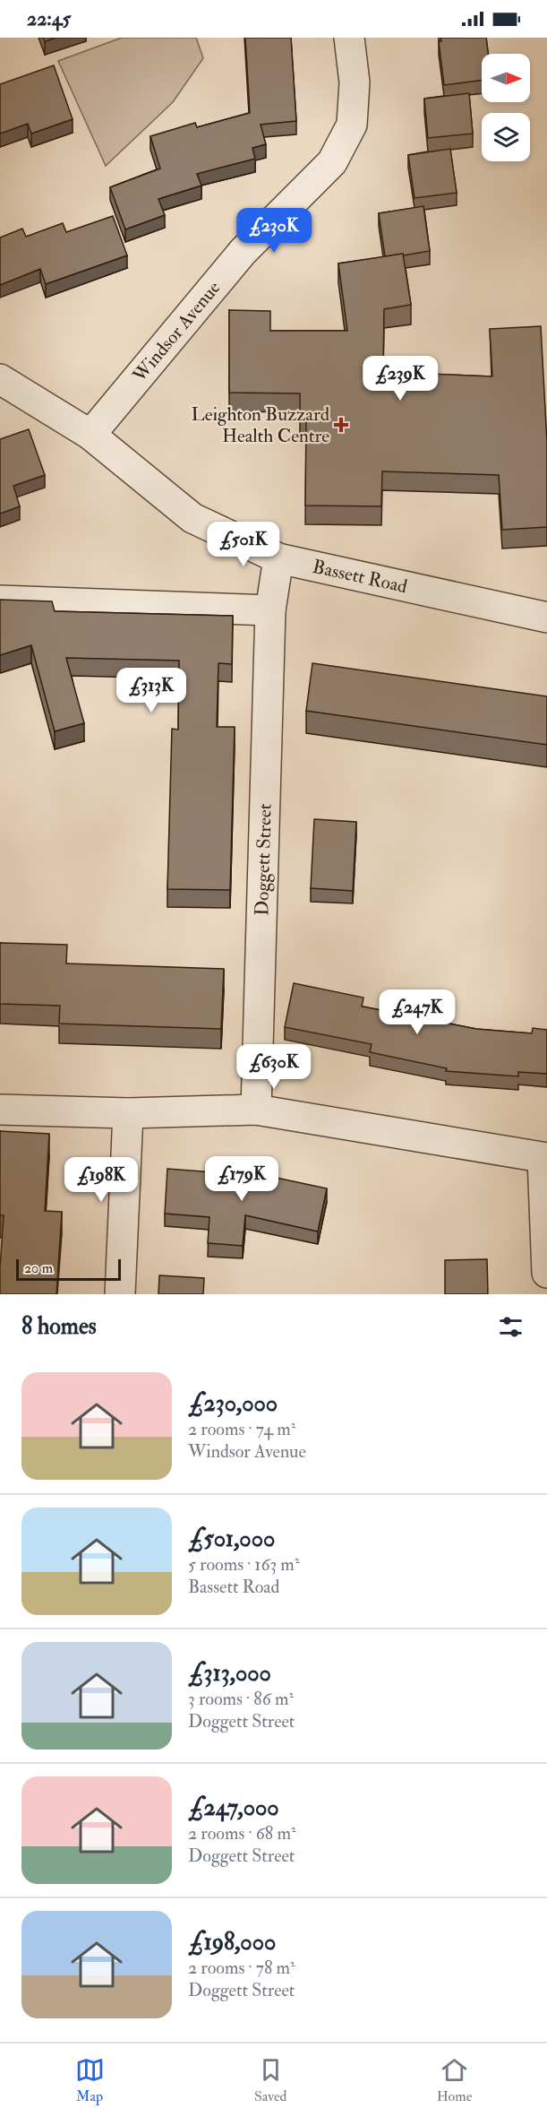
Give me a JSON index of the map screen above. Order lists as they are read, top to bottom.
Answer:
{
  "streets": {
    "street": ["Windsor Avenue", "Bassett Road", "Doggett Street"]
  },
  "crossings": [
    ["Windsor Avenue", "Bassett Road"],
    ["Bassett Road", "Doggett Street"]
  ],
  "places": {
    "health": ["Leighton Buzzard Health Centre"]
  },
  "scale_bar": "20 m",
  "north": "right",
  "page": {
    "status": "22:45",
    "price": [
      "£230K",
      "£239K",
      "£501K",
      "£313K",
      "£247K",
      "£630K",
      "£179K",
      "£198K"
    ],
    "scale": "20 m",
    "heading": "8 homes",
    "list": [
      {
        "name": "£230,000",
        "note": "2 rooms · 74 m² · Windsor Avenue"
      },
      {
        "name": "£501,000",
        "note": "5 rooms · 163 m² · Bassett Road"
      },
      {
        "name": "£313,000",
        "note": "3 rooms · 86 m² · Doggett Street"
      },
      {
        "name": "£247,000",
        "note": "2 rooms · 68 m² · Doggett Street"
      },
      {
        "name": "£198,000",
        "note": "2 rooms · 78 m² · Doggett Street"
      }
    ],
    "tabs": ["Map", "Saved", "Home"]
  }
}
